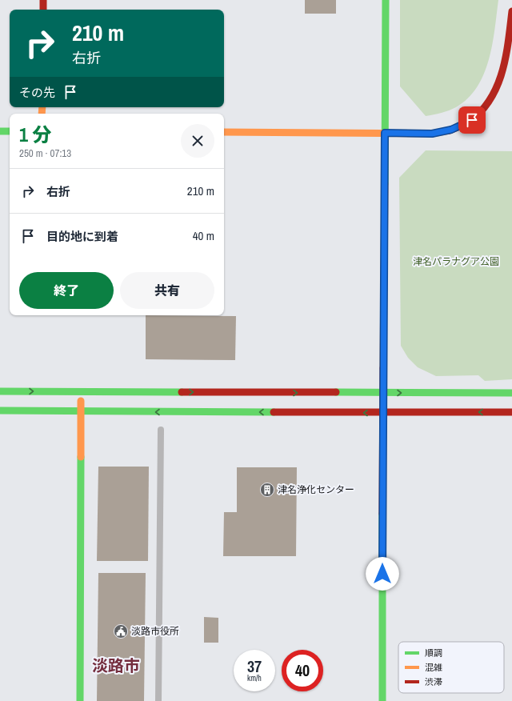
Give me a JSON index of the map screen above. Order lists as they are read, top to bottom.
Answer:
{
  "districts": ["淡路市"],
  "parks": ["津名パラナグア公園"],
  "places": {
    "building": ["津名浄化センター"],
    "public building": ["淡路市役所"]
  },
  "legend": ["順調", "混雑", "渋滞"],
  "page": {
    "turn": ["210 m", "右折"],
    "then": "その先",
    "heading": ["1 分", "250 m · 07:13"],
    "list": [
      {
        "name": "右折",
        "value": "210 m"
      },
      {
        "name": "目的地に到着",
        "value": "40 m"
      }
    ],
    "buttons": ["終了", "共有"],
    "speed": "37 km/h",
    "limit": "40"
  }
}
